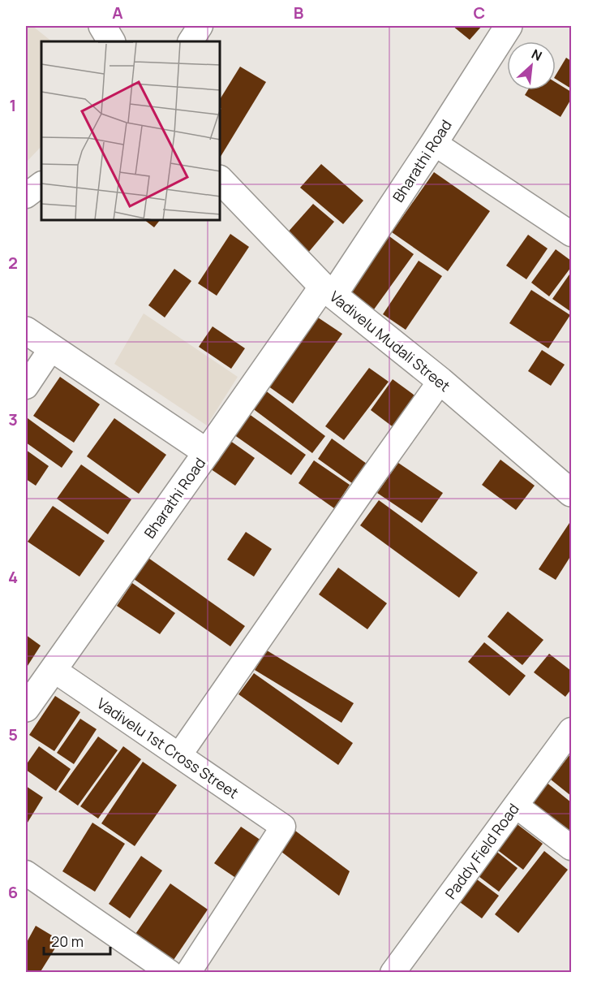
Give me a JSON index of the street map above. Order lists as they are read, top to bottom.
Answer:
{
  "streets": {
    "street": [
      "Bharathi Road",
      "Vadivelu Mudali Street",
      "Vadivelu 1st Cross Street",
      "Paddy Field Road"
    ]
  },
  "crossings": [
    ["Bharathi Road", "Vadivelu Mudali Street"],
    ["Bharathi Road", "Vadivelu 1st Cross Street"]
  ],
  "scale_bar": "20 m",
  "north": "top right",
  "grid": {
    "columns": ["A", "B", "C"],
    "rows": [
      "1",
      "2",
      "3",
      "4",
      "5",
      "6"
    ]
  }
}
